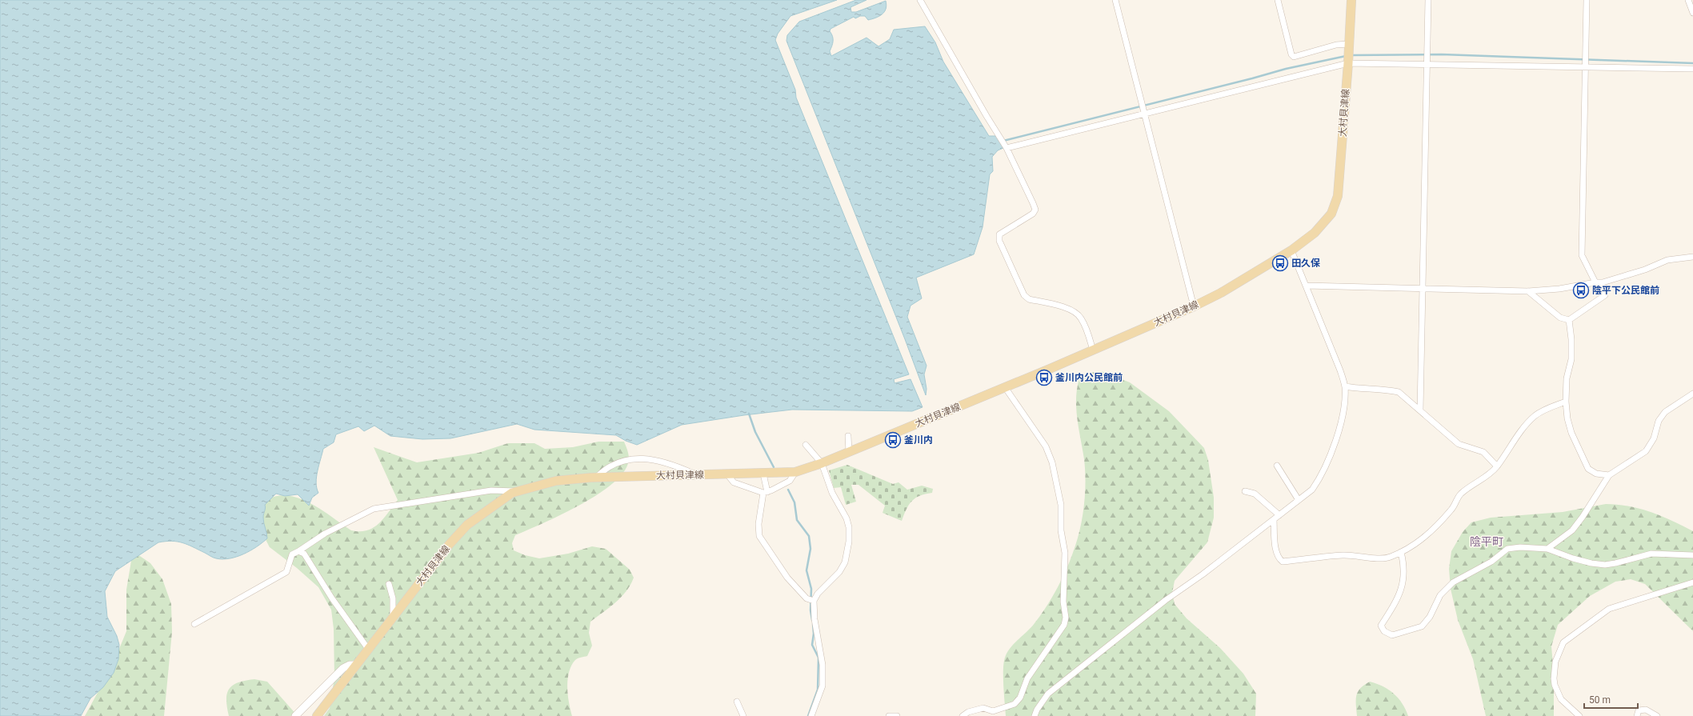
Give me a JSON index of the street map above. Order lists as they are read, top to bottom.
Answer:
{
  "streets": {
    "main road": ["大村貝津線"]
  },
  "districts": ["陰平町"],
  "places": {
    "bus stop": [
      "田久保",
      "陰平下公民館前",
      "釜川内公民館前",
      "釜川内"
    ]
  },
  "scale_bar": "50 m"
}
